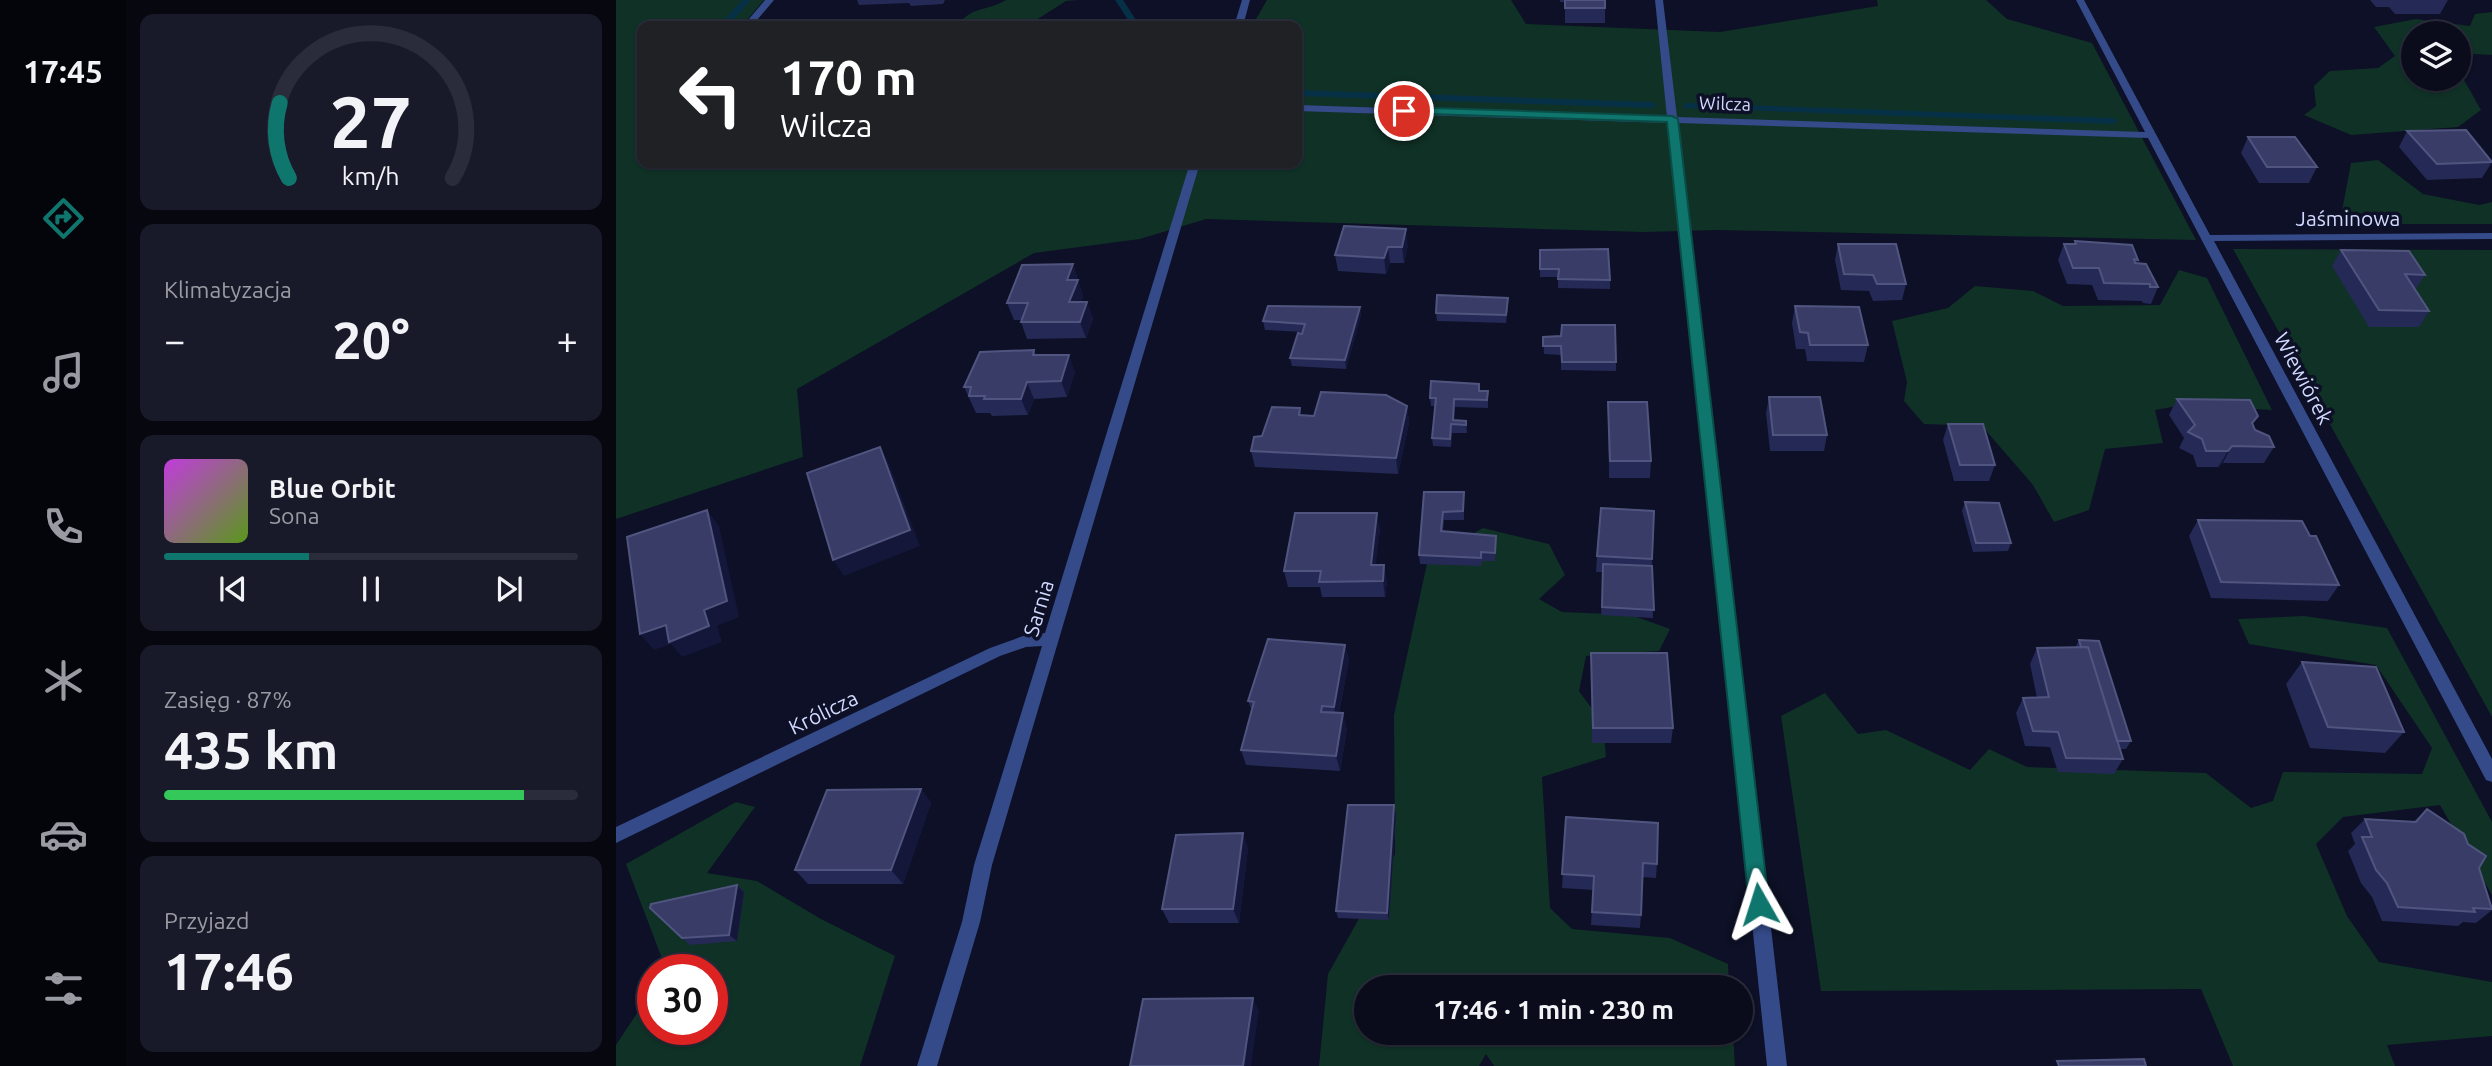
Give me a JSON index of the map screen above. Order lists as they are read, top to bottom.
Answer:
{
  "streets": {
    "street": [
      "Wilcza",
      "Jaśminowa",
      "Wiewiórek",
      "Sarnia",
      "Królicza"
    ]
  },
  "crossings": [
    ["Wilcza", "Wiewiórek"],
    ["Jaśminowa", "Wiewiórek"],
    ["Sarnia", "Królicza"]
  ],
  "page": {
    "tabs": "17:45",
    "turn": ["170 m", "Wilcza"],
    "tile": [
      "Klimatyzacja",
      ["Zasięg · 87%", "435 km"],
      ["Przyjazd", "17:46"]
    ],
    "heat": ["−", "20°", "+"],
    "song": ["Blue Orbit", "Sona"],
    "limit": "30",
    "trip": "17:46 · 1 min · 230 m",
    "gauge": ["27", "km/h"]
  }
}
